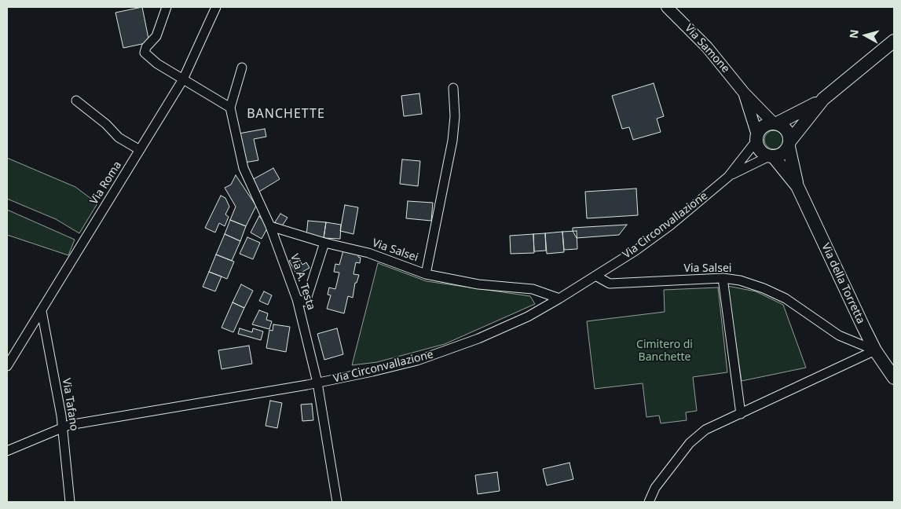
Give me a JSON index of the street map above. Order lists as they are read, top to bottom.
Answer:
{
  "streets": {
    "main road": ["Via della Torretta"],
    "street": [
      "Via Samone",
      "Via Roma",
      "Via Circonvallazione",
      "Via Salsei",
      "Via A. Testa",
      "Via Tafano"
    ]
  },
  "crossings": [
    ["Via Samone", "Via Circonvallazione"],
    ["Via Roma", "Via Tafano"],
    ["Via Circonvallazione", "Via Salsei"],
    ["Via Circonvallazione", "Via A. Testa"],
    ["Via Circonvallazione", "Via Tafano"],
    ["Via Salsei", "Via A. Testa"],
    ["Via Salsei", "Via della Torretta"]
  ],
  "districts": ["BANCHETTE"],
  "parks": ["Cimitero di Banchette"],
  "north": "left"
}
